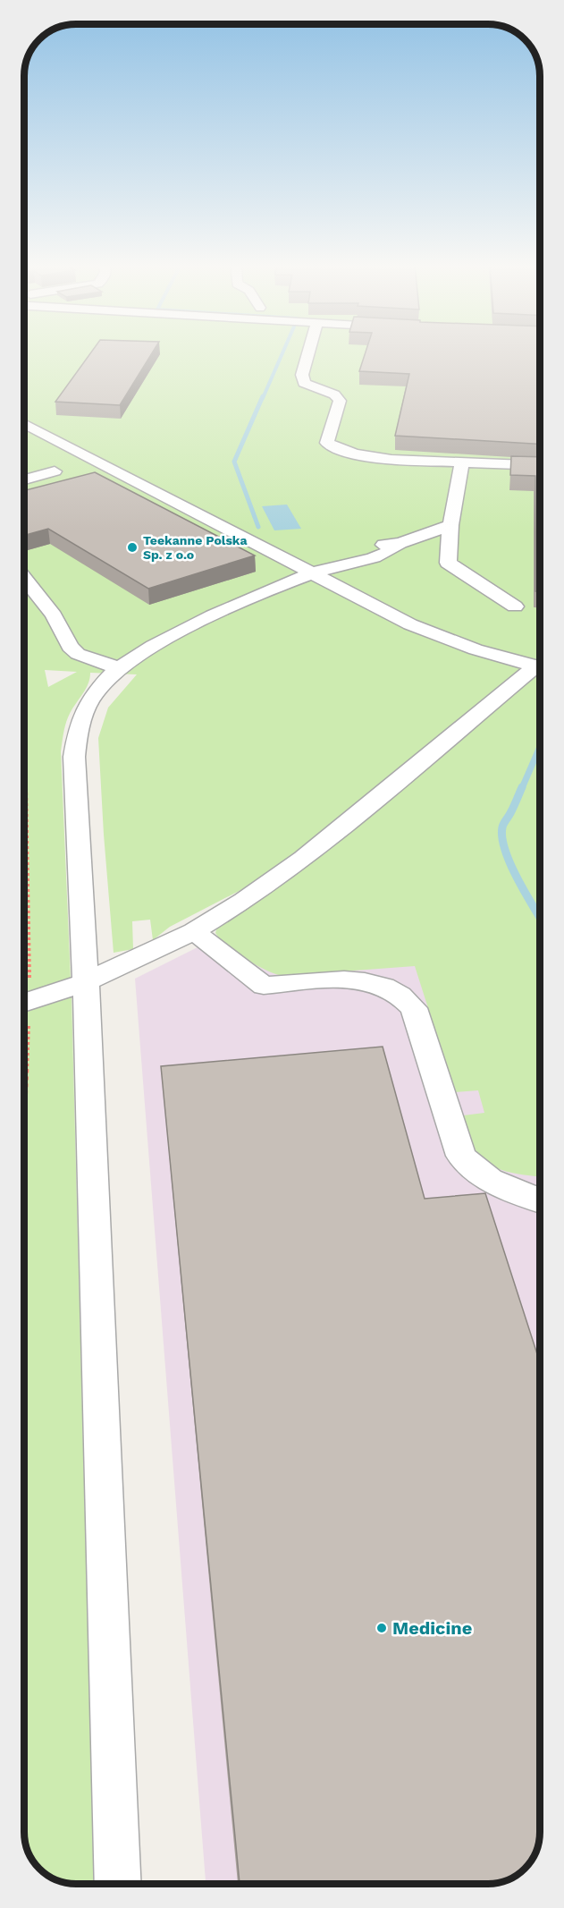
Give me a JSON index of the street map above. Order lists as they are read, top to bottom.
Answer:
{
  "places": ["Teekanne Polska Sp. z o.o", "Medicine"]
}
